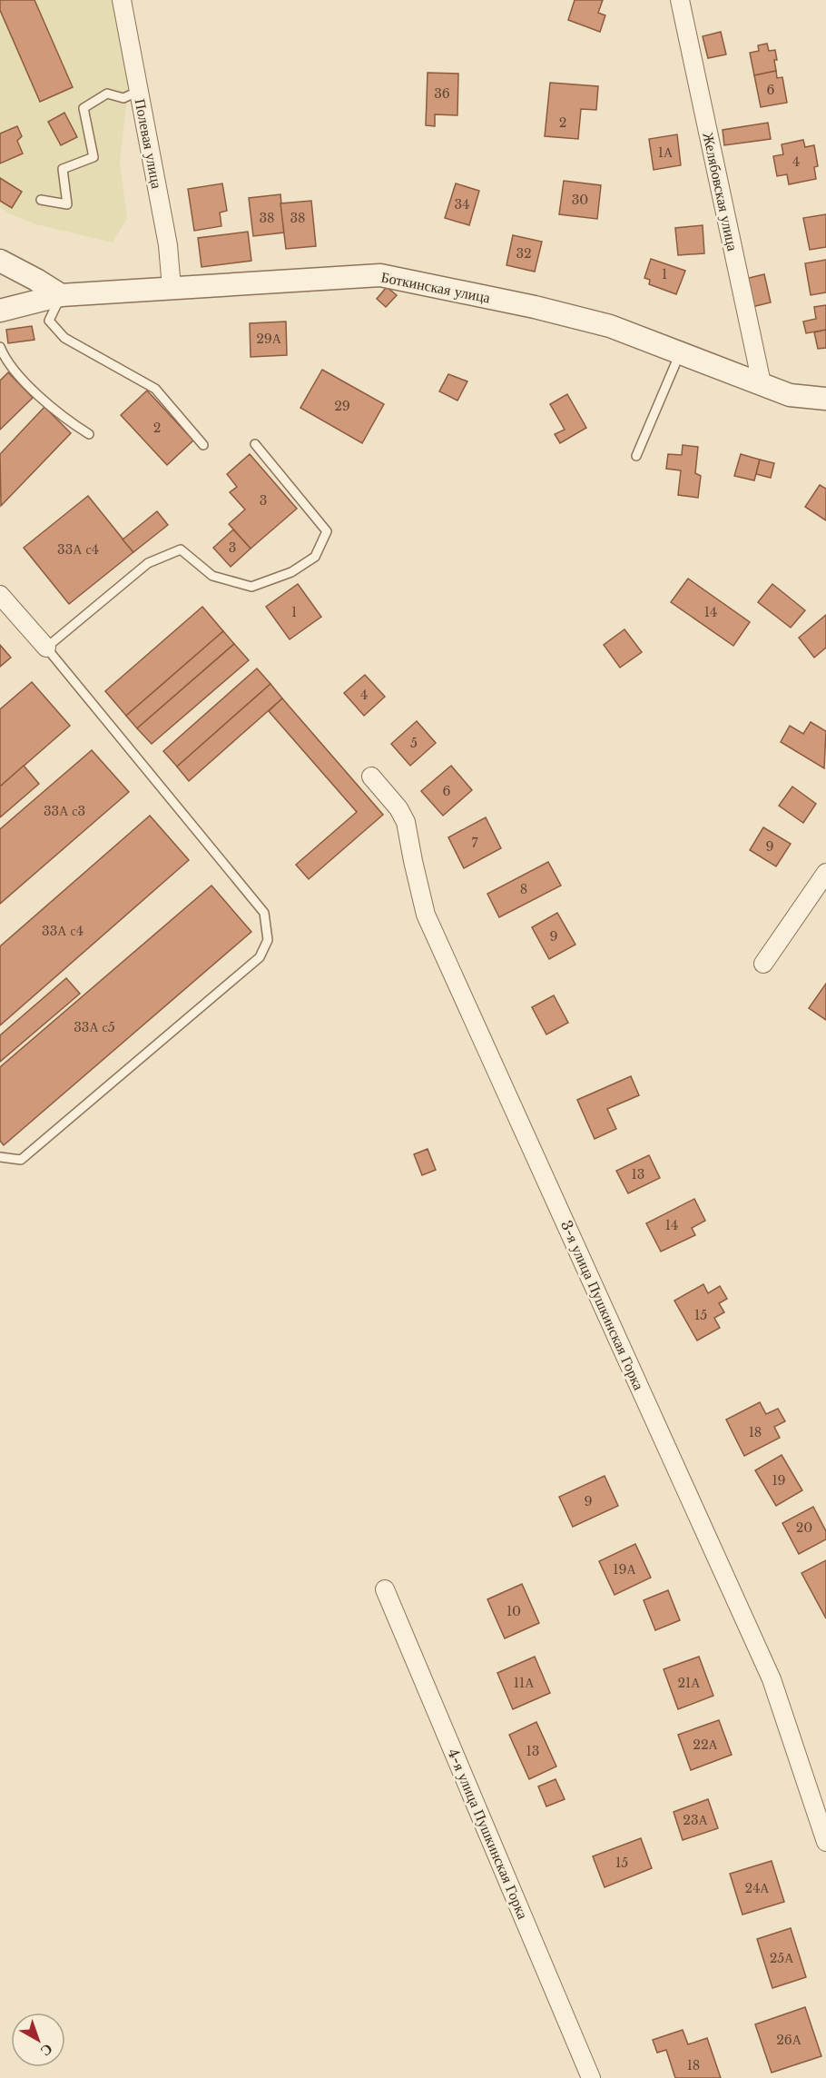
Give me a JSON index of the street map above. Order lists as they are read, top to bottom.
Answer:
{
  "streets": {
    "street": [
      "Полевая улица",
      "Желябовская улица",
      "Боткинская улица",
      "3-я улица Пушкинская Горка",
      "4-я улица Пушкинская Горка"
    ]
  },
  "crossings": [
    ["Полевая улица", "Боткинская улица"],
    ["Желябовская улица", "Боткинская улица"]
  ],
  "house_numbers": [
    "6",
    "36",
    "2",
    "1А",
    "4",
    "30",
    "34",
    "38",
    "38",
    "32",
    "1",
    "29А",
    "29",
    "2",
    "3",
    "3",
    "33А с4",
    "1",
    "14",
    "4",
    "5",
    "6",
    "33А с3",
    "7",
    "9",
    "8",
    "33А с4",
    "9",
    "33А с5",
    "13",
    "14",
    "15",
    "18",
    "19",
    "9",
    "20",
    "19А",
    "10",
    "11А",
    "21А",
    "22А",
    "13",
    "23А",
    "15",
    "24А",
    "25А",
    "26А",
    "18"
  ],
  "north": "bottom right"
}
